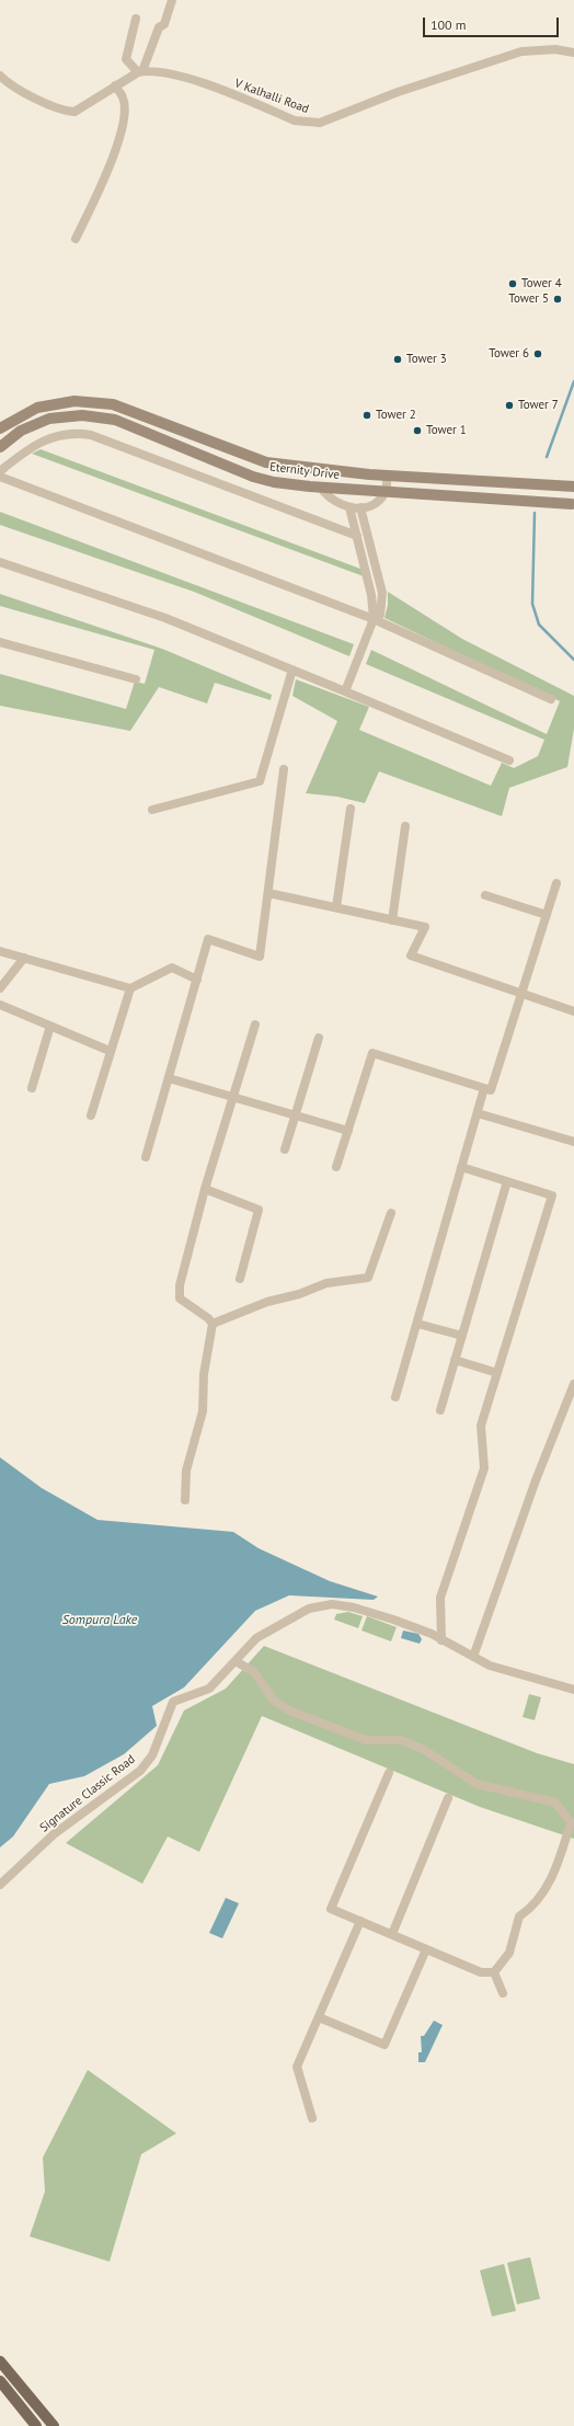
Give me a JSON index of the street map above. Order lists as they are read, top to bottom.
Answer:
{
  "streets": {
    "street": ["V Kalhalli Road", "Eternity Drive", "Signature Classic Road"]
  },
  "water": ["Sompura Lake"],
  "places": [
    "Tower 4",
    "Tower 5",
    "Tower 6",
    "Tower 3",
    "Tower 7",
    "Tower 2",
    "Tower 1"
  ],
  "scale_bar": "100 m"
}
